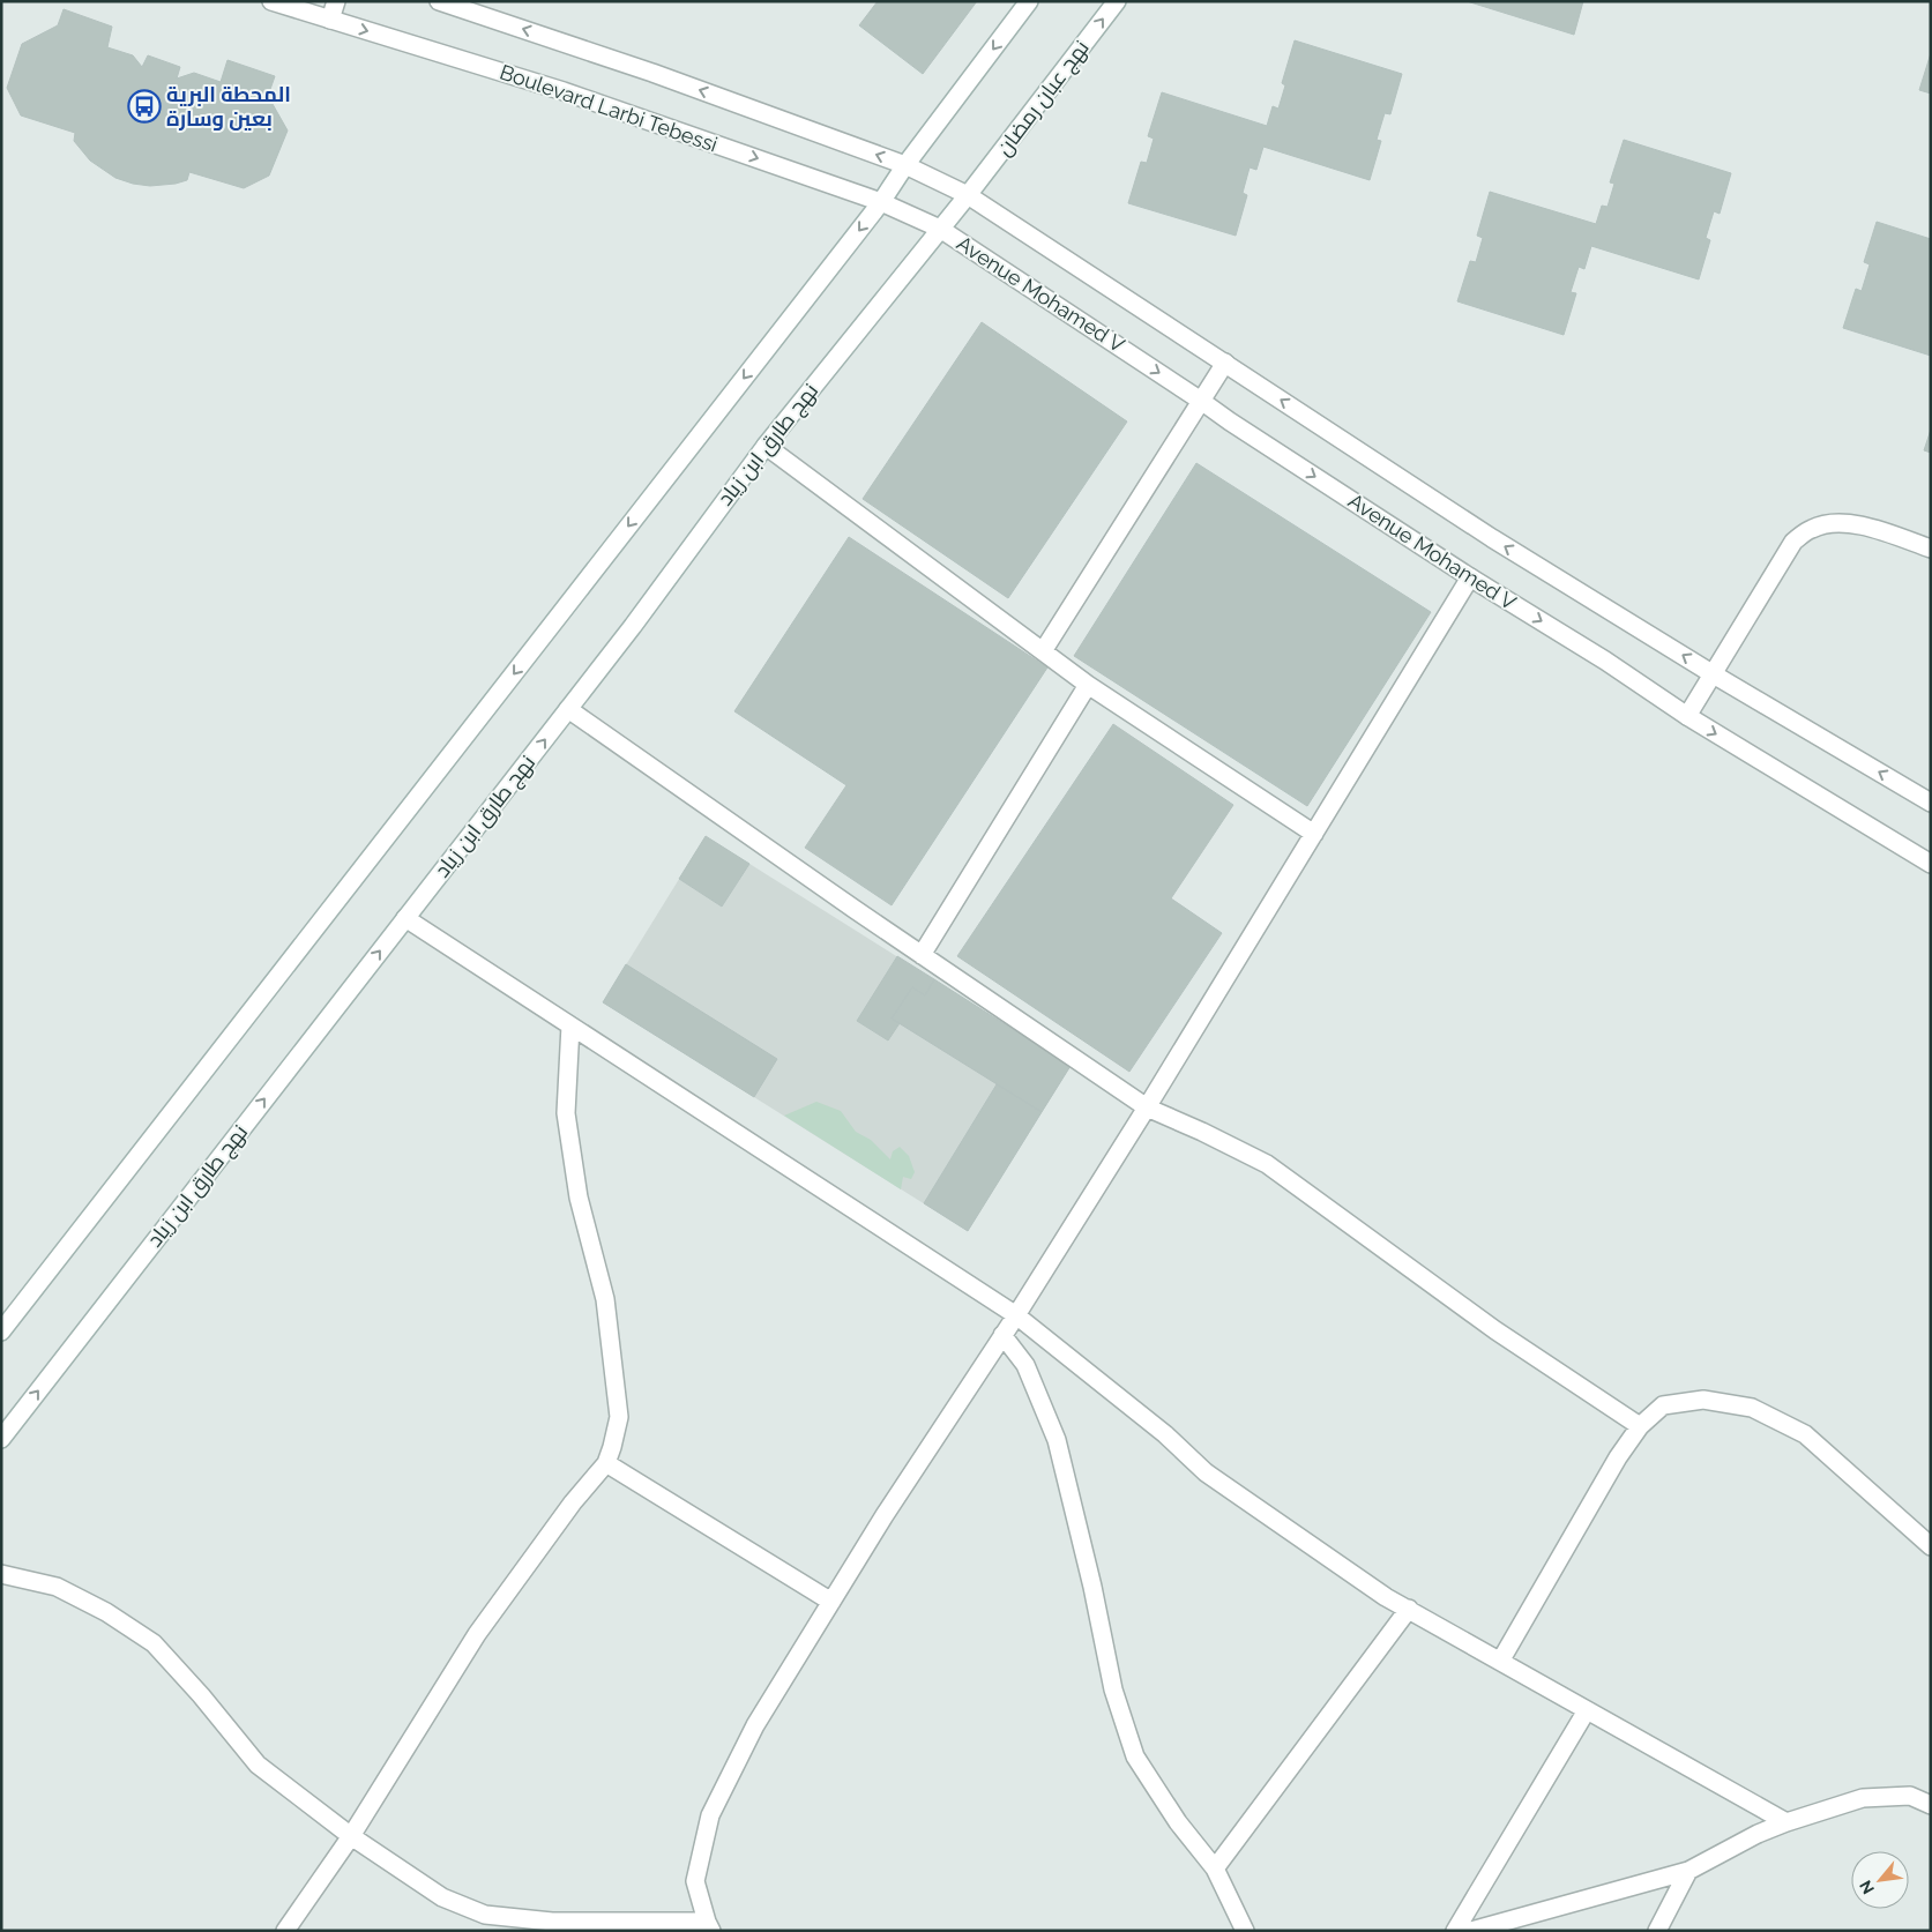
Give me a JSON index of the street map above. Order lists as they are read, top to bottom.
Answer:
{
  "streets": {
    "street": [
      "نهج عبان رمضان",
      "Boulevard Larbi Tebessi",
      "Avenue Mohamed V",
      "نهج طارق ابن زياد"
    ]
  },
  "crossings": [
    ["نهج عبان رمضان", "نهج طارق ابن زياد"],
    ["Boulevard Larbi Tebessi", "Avenue Mohamed V"],
    ["Boulevard Larbi Tebessi", "نهج طارق ابن زياد"],
    ["Avenue Mohamed V", "نهج طارق ابن زياد"]
  ],
  "places": {
    "bus stop": ["المحطة البرية بعين وسارة"]
  },
  "north": "bottom left"
}
